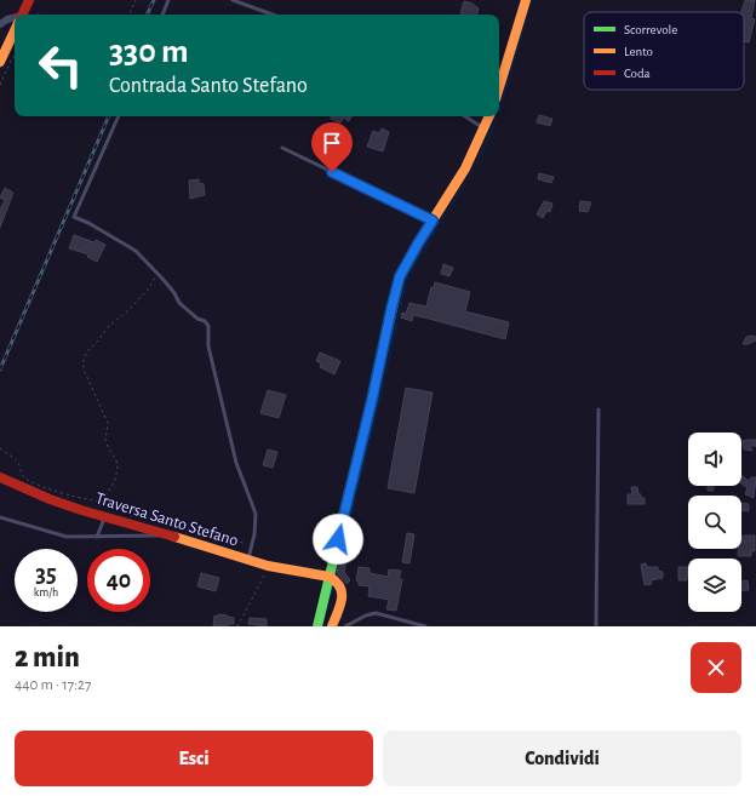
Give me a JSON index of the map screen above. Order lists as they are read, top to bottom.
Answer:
{
  "streets": {
    "street": ["Traversa Santo Stefano"]
  },
  "legend": ["Scorrevole", "Lento", "Coda"],
  "page": {
    "turn": ["330 m", "Contrada Santo Stefano"],
    "speed": "35 km/h",
    "limit": "40",
    "heading": ["2 min", "440 m · 17:27"],
    "buttons": ["Esci", "Condividi"]
  }
}
